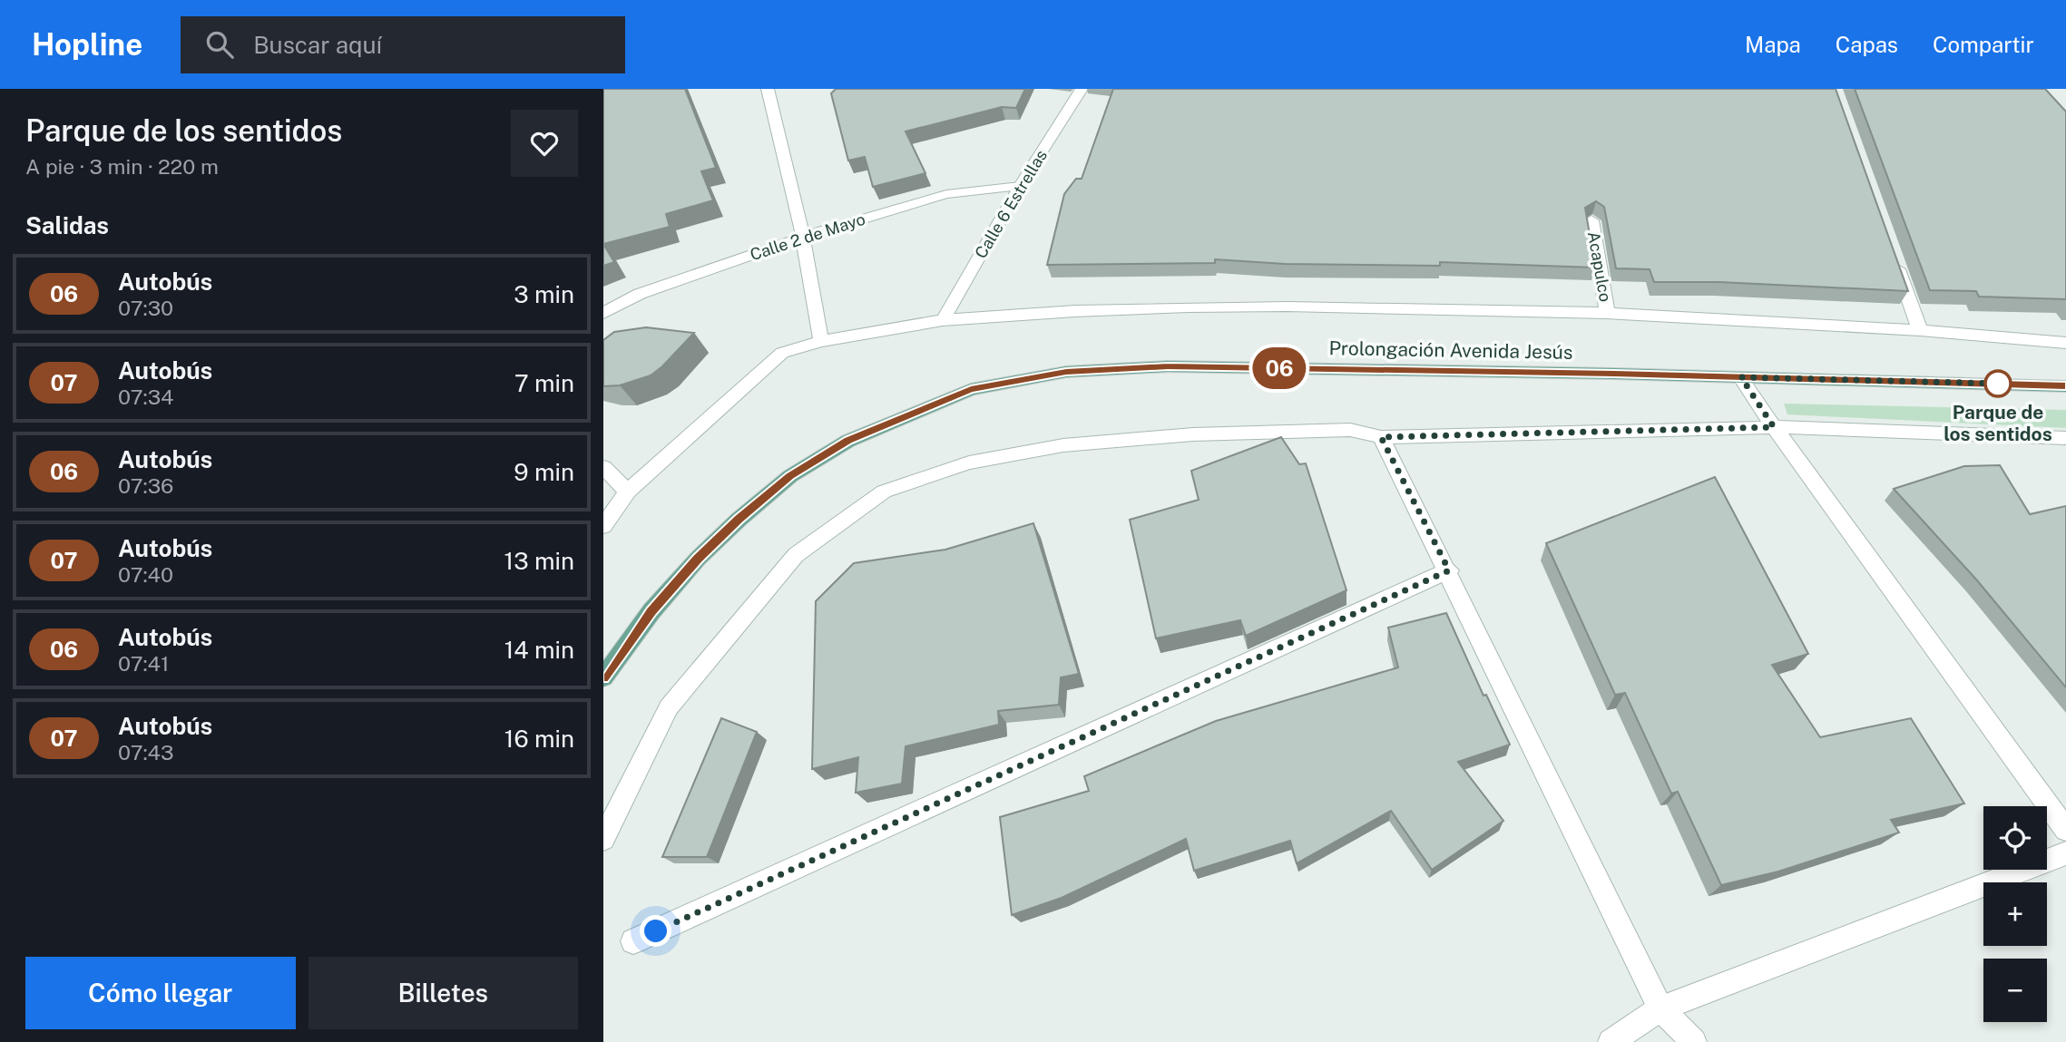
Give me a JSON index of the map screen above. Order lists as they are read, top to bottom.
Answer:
{
  "streets": {
    "main road": ["Prolongación Avenida Jesús"],
    "street": ["Calle 6 Estrellas", "Calle 2 de Mayo", "Acapulco"]
  },
  "crossings": [
    ["Calle 6 Estrellas", "Calle 2 de Mayo"]
  ],
  "places": ["Parque de los sentidos"],
  "lines": ["bus line 06"],
  "page": {
    "header": "Hopline",
    "search": "Buscar aquí",
    "nav": ["Mapa", "Capas", "Compartir"],
    "heading": [
      ["Parque de los sentidos", "A pie · 3 min · 220 m"],
      "Salidas"
    ],
    "on_map": "06",
    "list": [
      {
        "mark": "06",
        "name": "Autobús",
        "note": "07:30",
        "value": "3 min"
      },
      {
        "mark": "07",
        "name": "Autobús",
        "note": "07:34",
        "value": "7 min"
      },
      {
        "mark": "06",
        "name": "Autobús",
        "note": "07:36",
        "value": "9 min"
      },
      {
        "mark": "07",
        "name": "Autobús",
        "note": "07:40",
        "value": "13 min"
      },
      {
        "mark": "06",
        "name": "Autobús",
        "note": "07:41",
        "value": "14 min"
      },
      {
        "mark": "07",
        "name": "Autobús",
        "note": "07:43",
        "value": "16 min"
      }
    ],
    "map_buttons": ["+", "−"],
    "buttons": ["Cómo llegar", "Billetes"]
  }
}
